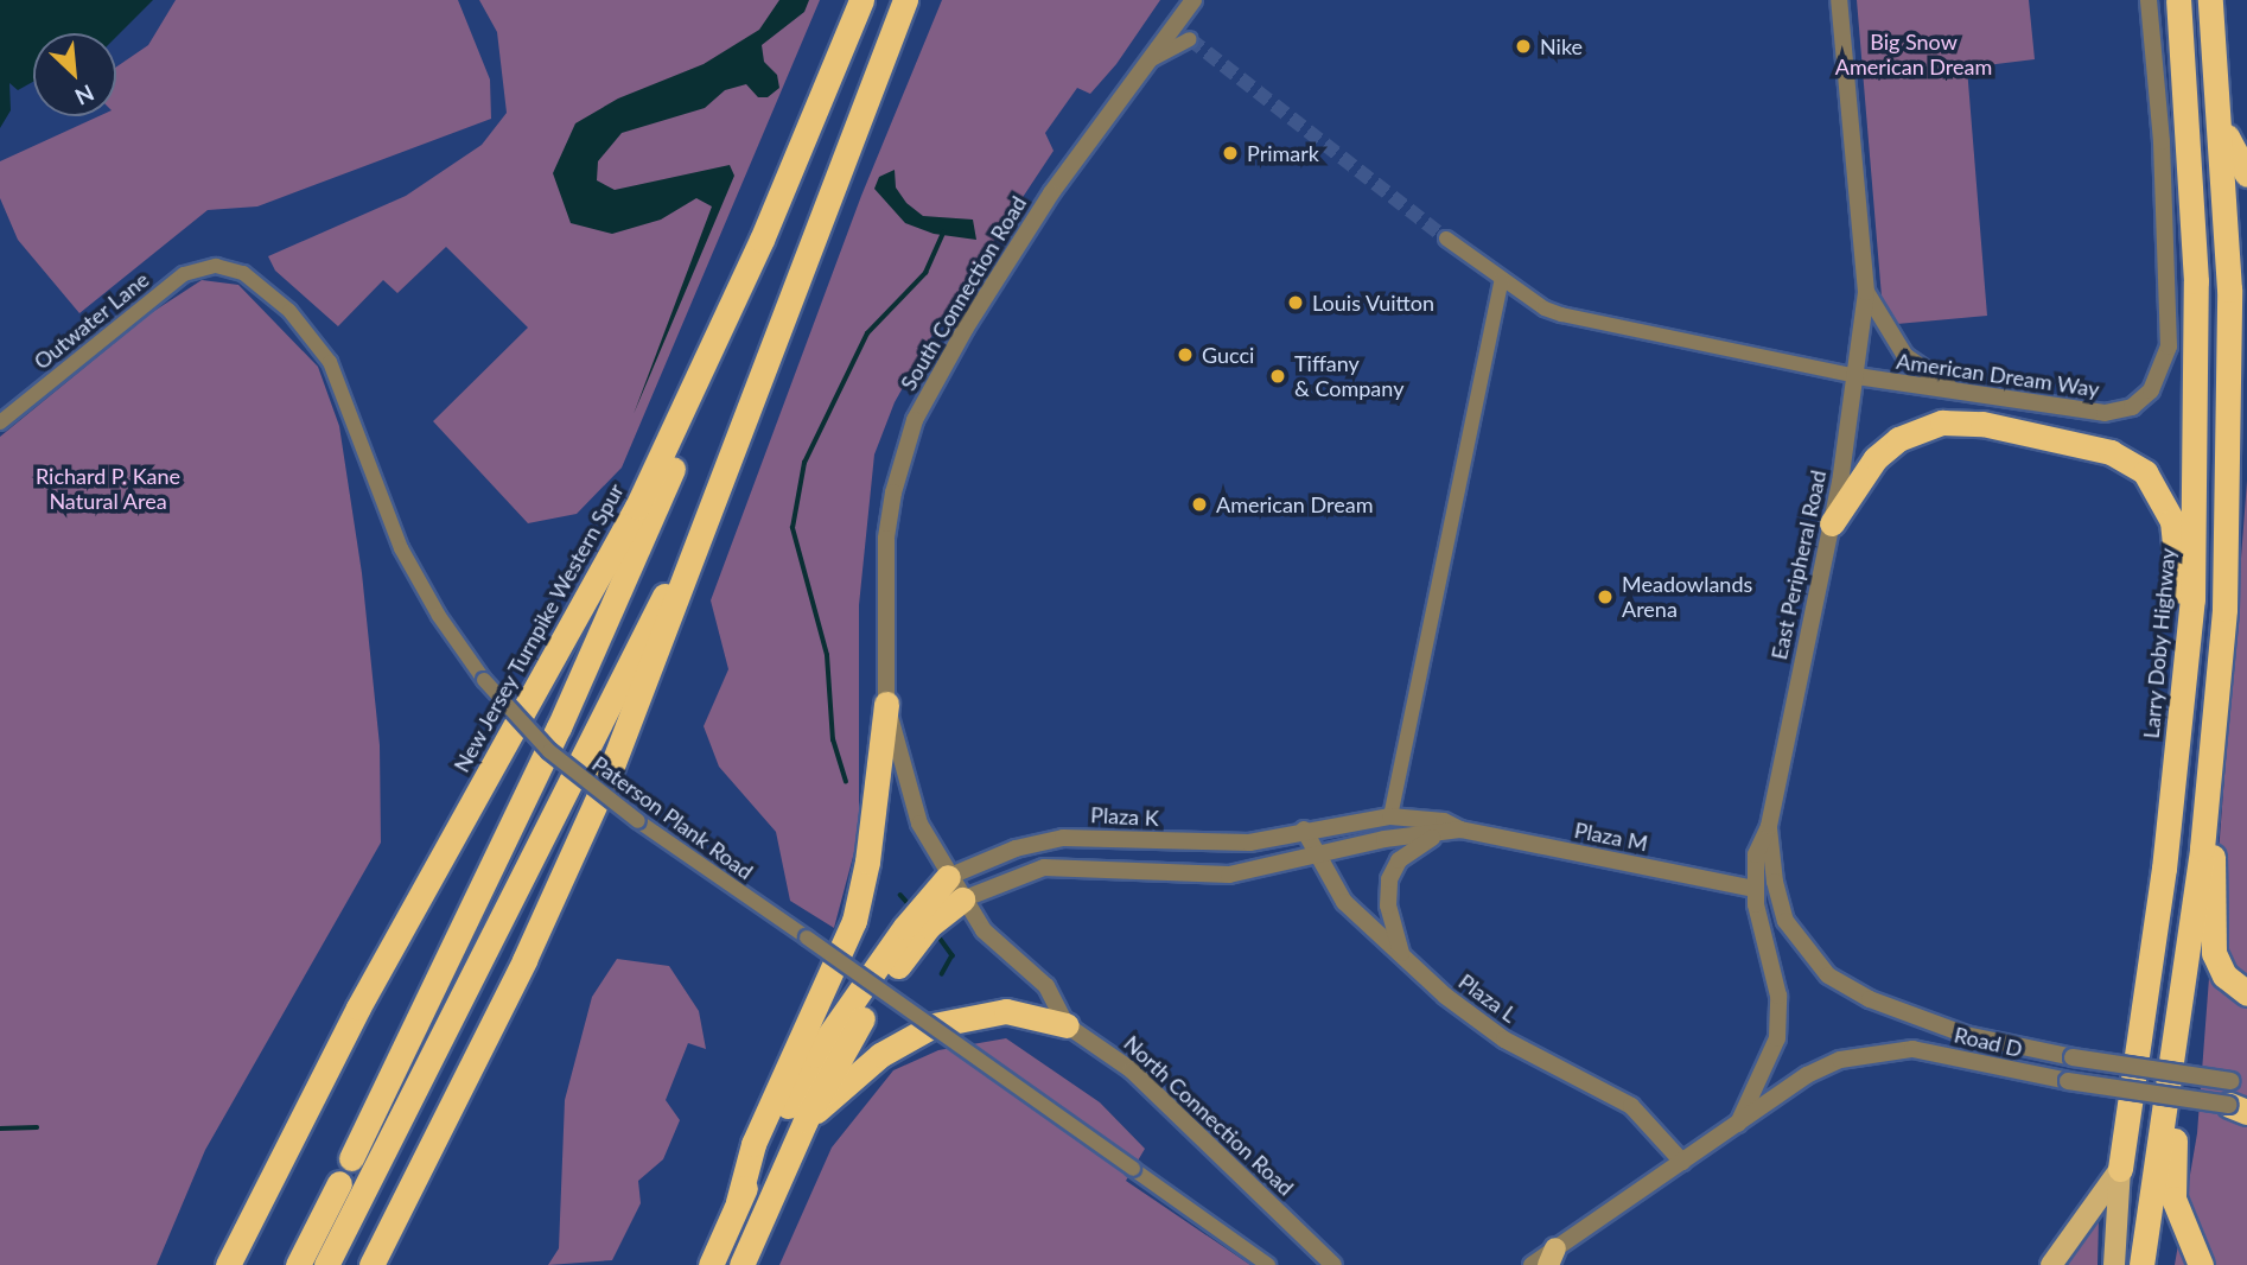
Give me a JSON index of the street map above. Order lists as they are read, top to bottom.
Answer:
{
  "streets": {
    "highway": ["New Jersey Turnpike Western Spur", "Larry Doby Highway"],
    "street": [
      "South Connection Road",
      "Outwater Lane",
      "American Dream Way",
      "East Peripheral Road",
      "Plaza K",
      "Paterson Plank Road",
      "Plaza M",
      "Plaza L",
      "Road D",
      "North Connection Road"
    ]
  },
  "crossings": [
    ["South Connection Road", "North Connection Road"],
    ["Outwater Lane", "Paterson Plank Road"],
    ["American Dream Way", "East Peripheral Road"],
    ["East Peripheral Road", "Plaza M"],
    ["East Peripheral Road", "Road D"],
    ["Plaza K", "Plaza M"],
    ["Plaza K", "Plaza L"],
    ["Plaza K", "North Connection Road"],
    ["Plaza M", "Plaza L"]
  ],
  "parks": ["Big Snow American Dream", "Richard P. Kane Natural Area"],
  "places": [
    "Nike",
    "Primark",
    "Louis Vuitton",
    "Gucci",
    "Tiffany & Company",
    "American Dream",
    "Meadowlands Arena"
  ],
  "north": "bottom right"
}
